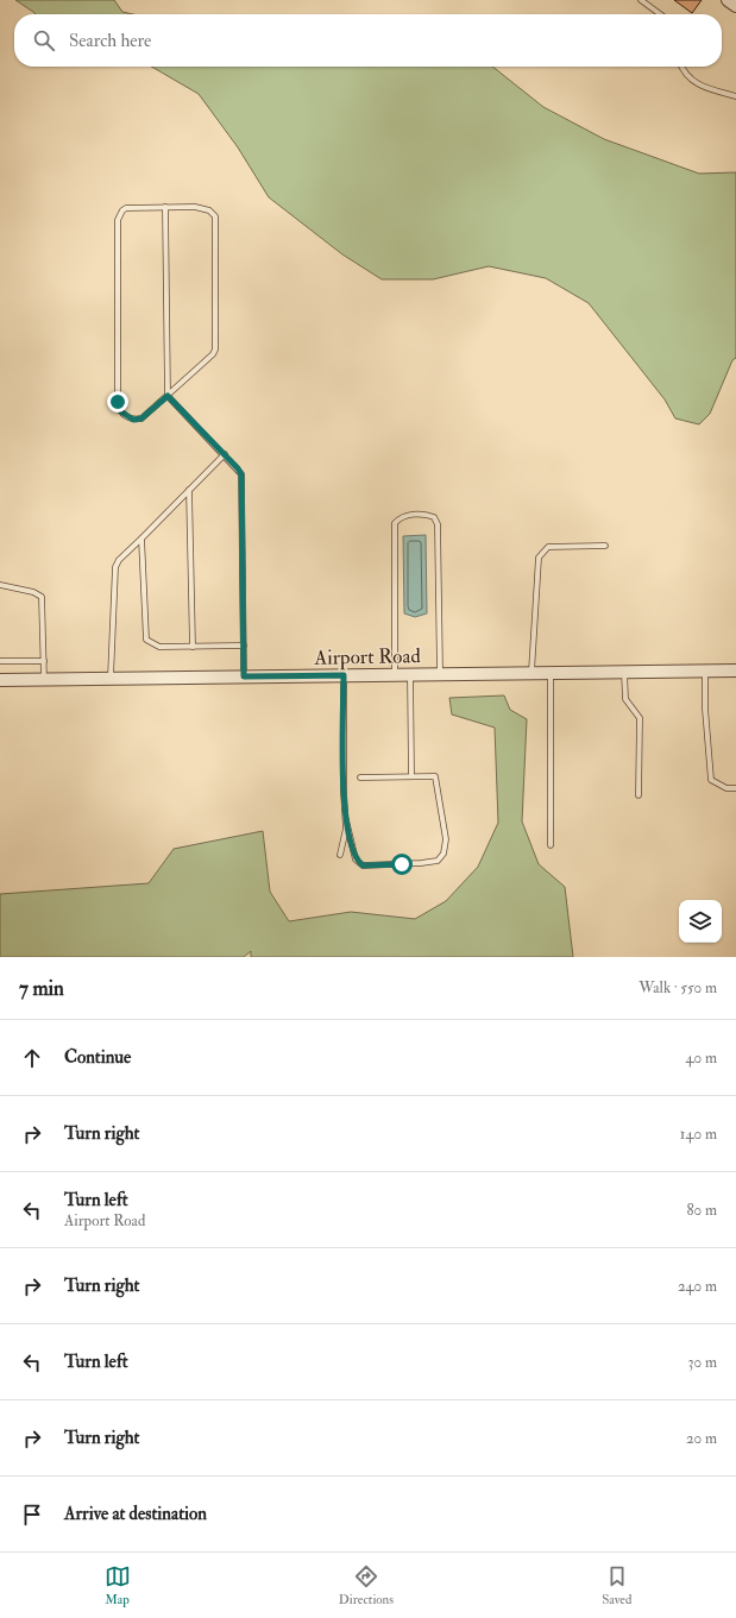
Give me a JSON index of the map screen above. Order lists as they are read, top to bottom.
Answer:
{
  "streets": {
    "street": ["Airport Road"]
  },
  "page": {
    "search": "Search here",
    "heading": ["7 min", "Walk · 550 m"],
    "list": [
      ["Continue", "40 m"],
      ["Turn right", "140 m"],
      ["Turn left", "Airport Road", "80 m"],
      ["Turn right", "240 m"],
      ["Turn left", "30 m"],
      ["Turn right", "20 m"],
      "Arrive at destination"
    ],
    "nav": ["Map", "Directions", "Saved"]
  }
}
